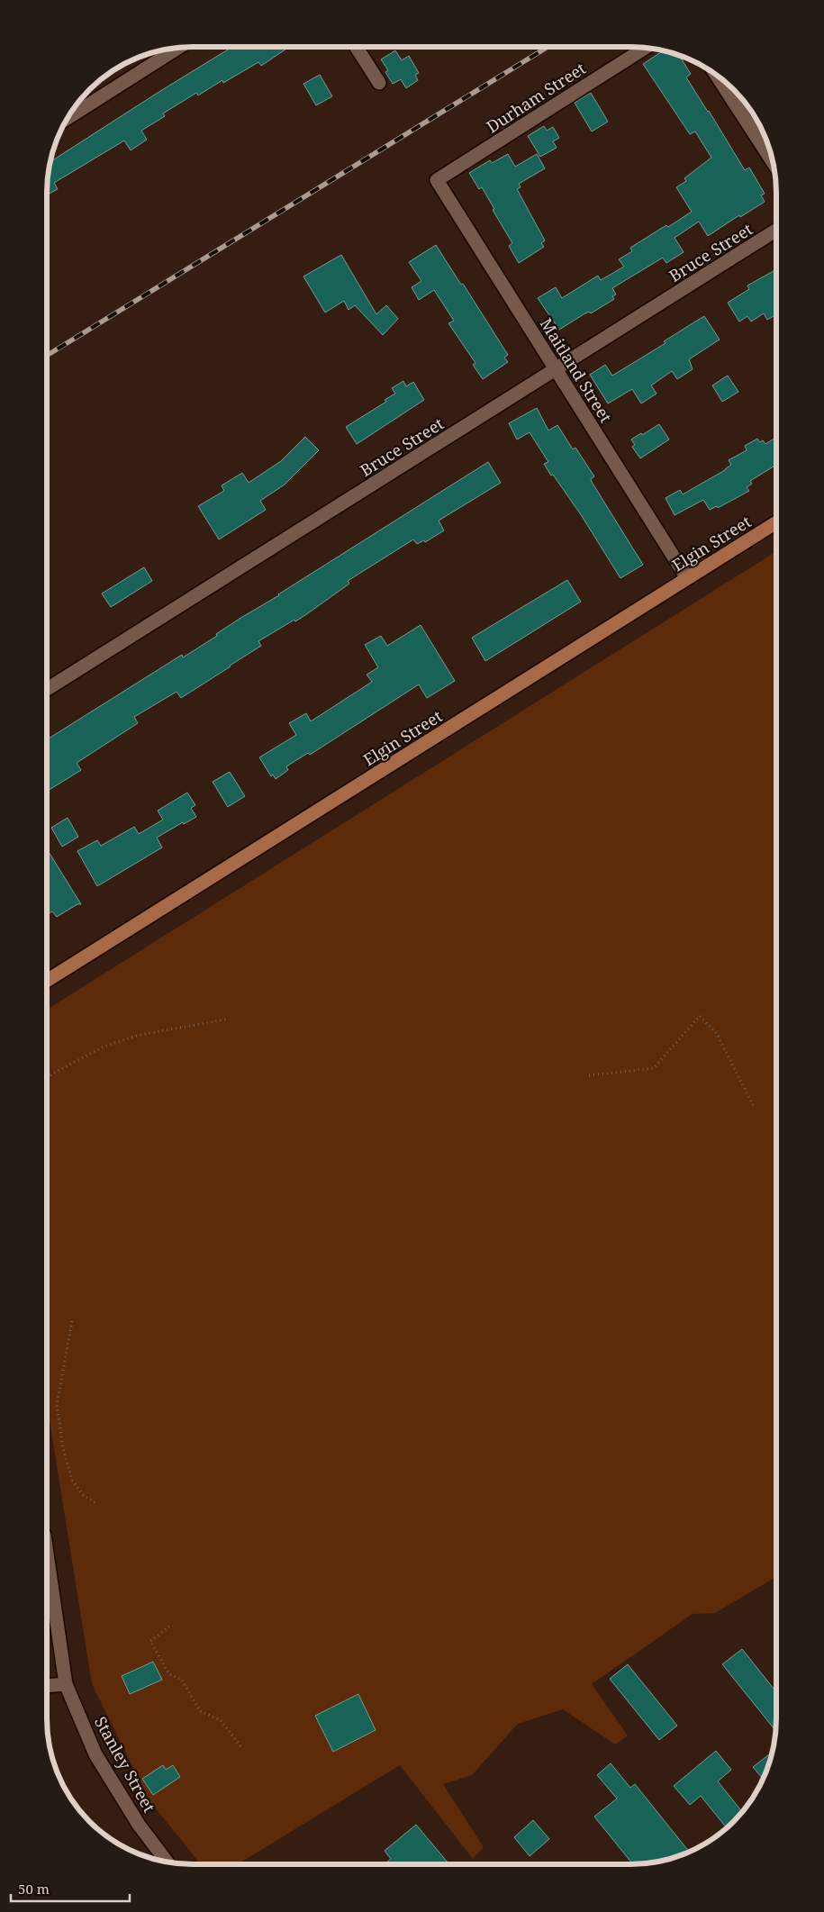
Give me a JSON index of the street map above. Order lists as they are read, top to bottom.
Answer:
{
  "streets": {
    "main road": ["Elgin Street"],
    "street": [
      "Durham Street",
      "Bruce Street",
      "Maitland Street",
      "Stanley Street"
    ]
  },
  "crossings": [
    ["Durham Street", "Maitland Street"],
    ["Bruce Street", "Maitland Street"],
    ["Maitland Street", "Elgin Street"]
  ],
  "scale_bar": "50 m"
}
